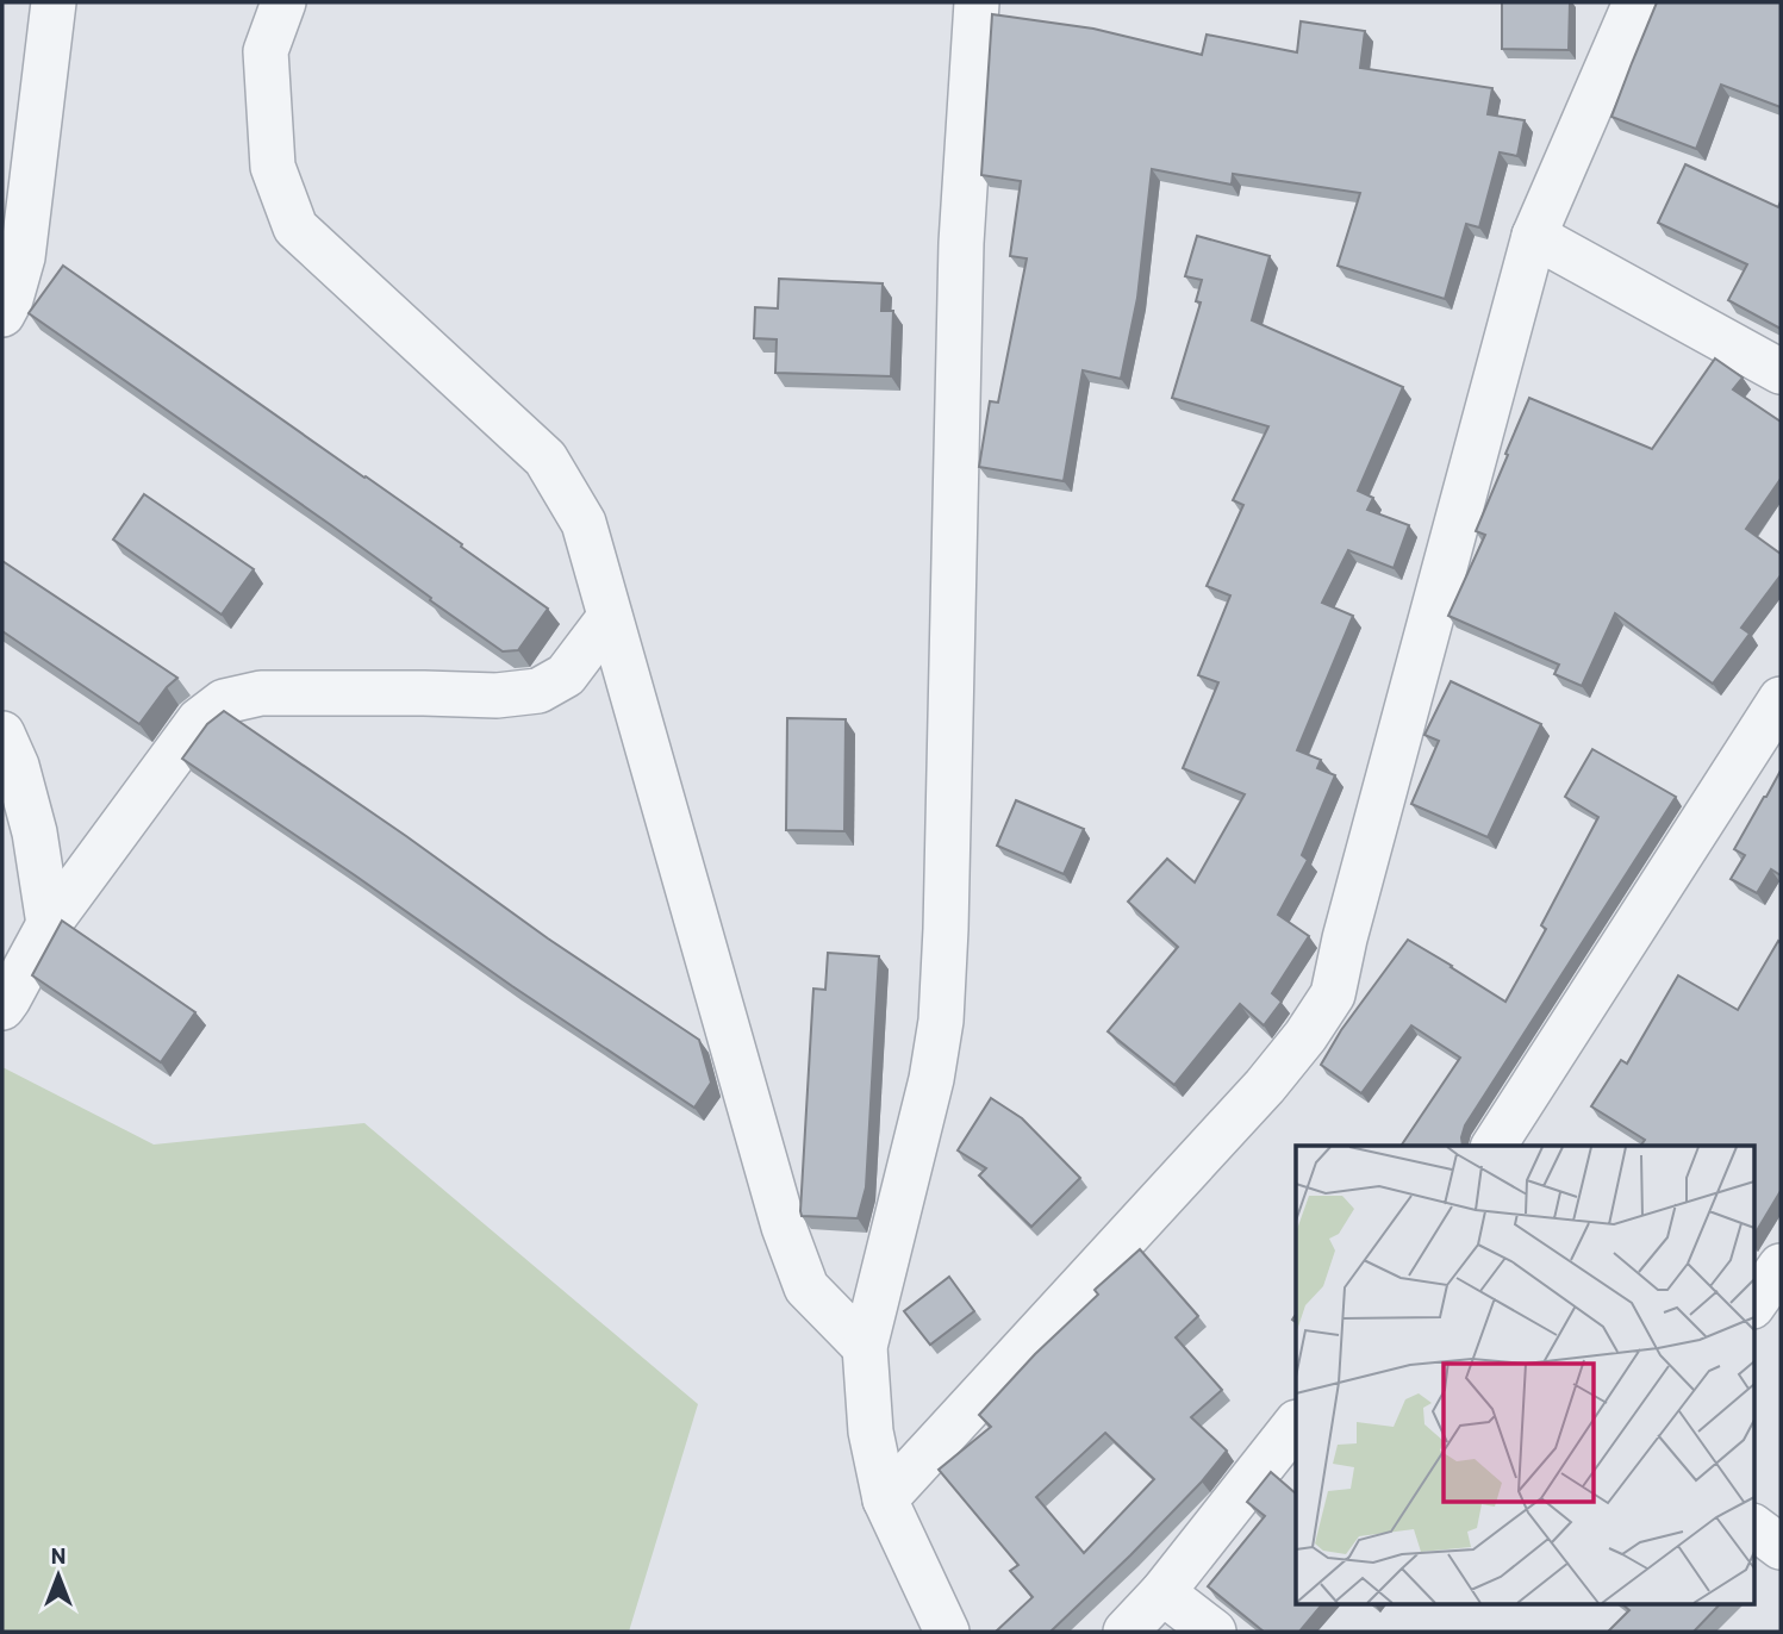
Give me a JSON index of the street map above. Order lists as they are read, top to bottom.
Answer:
{
  "north": "top"
}
